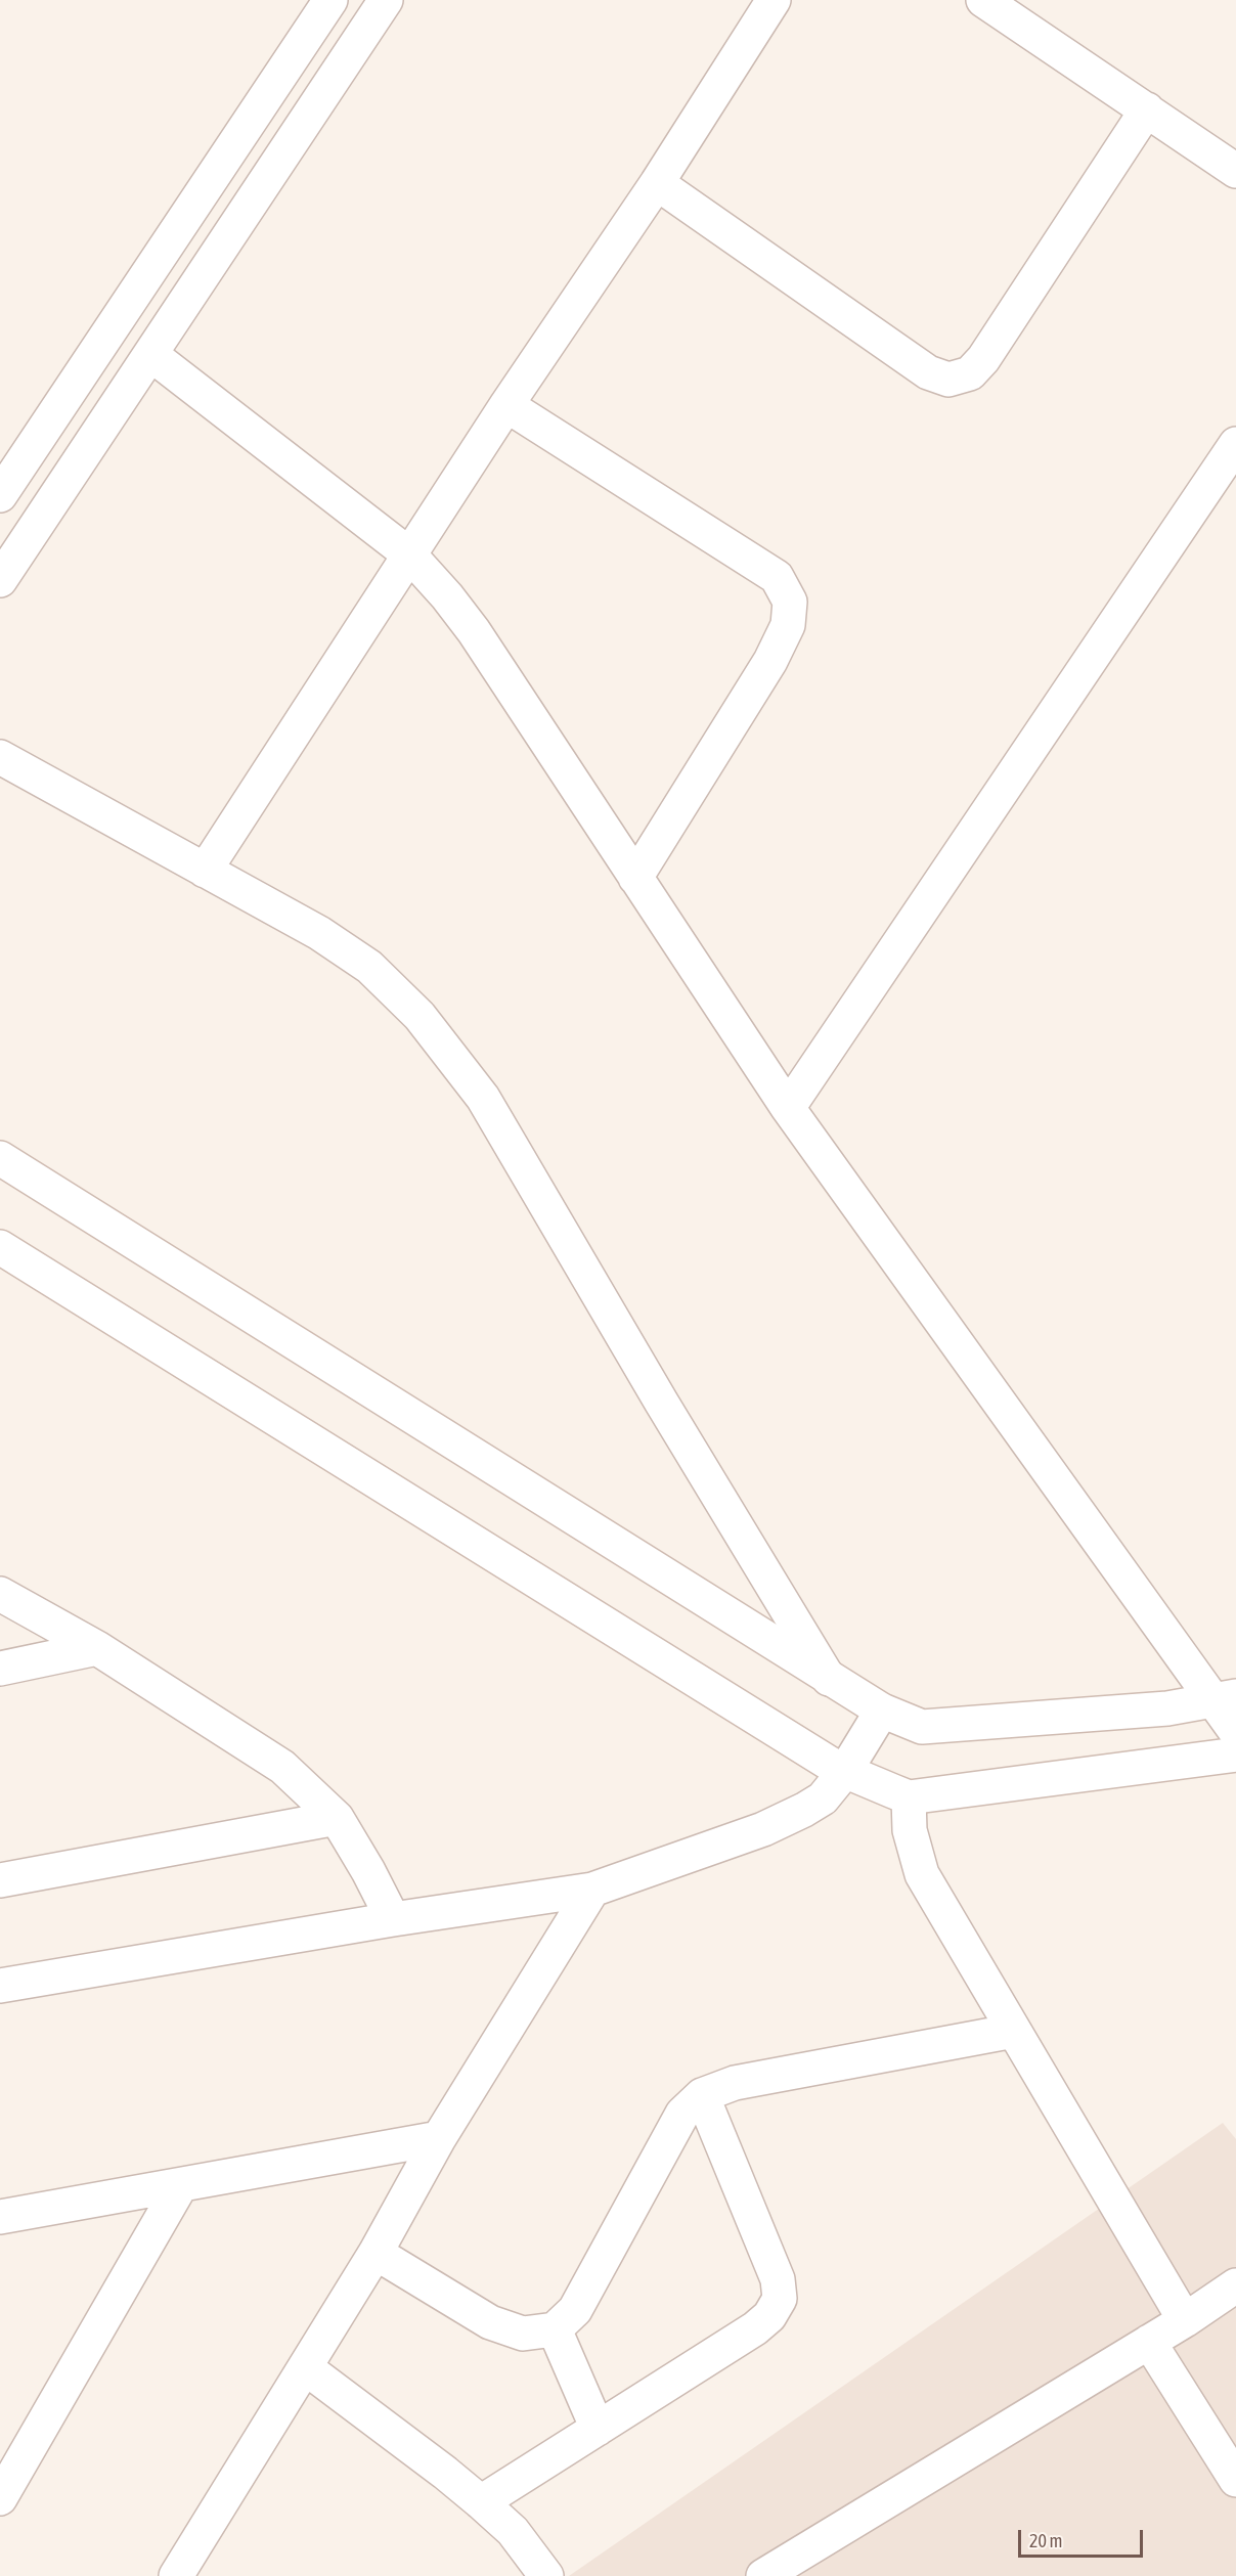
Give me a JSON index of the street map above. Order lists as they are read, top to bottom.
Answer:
{
  "scale_bar": "20 m"
}
